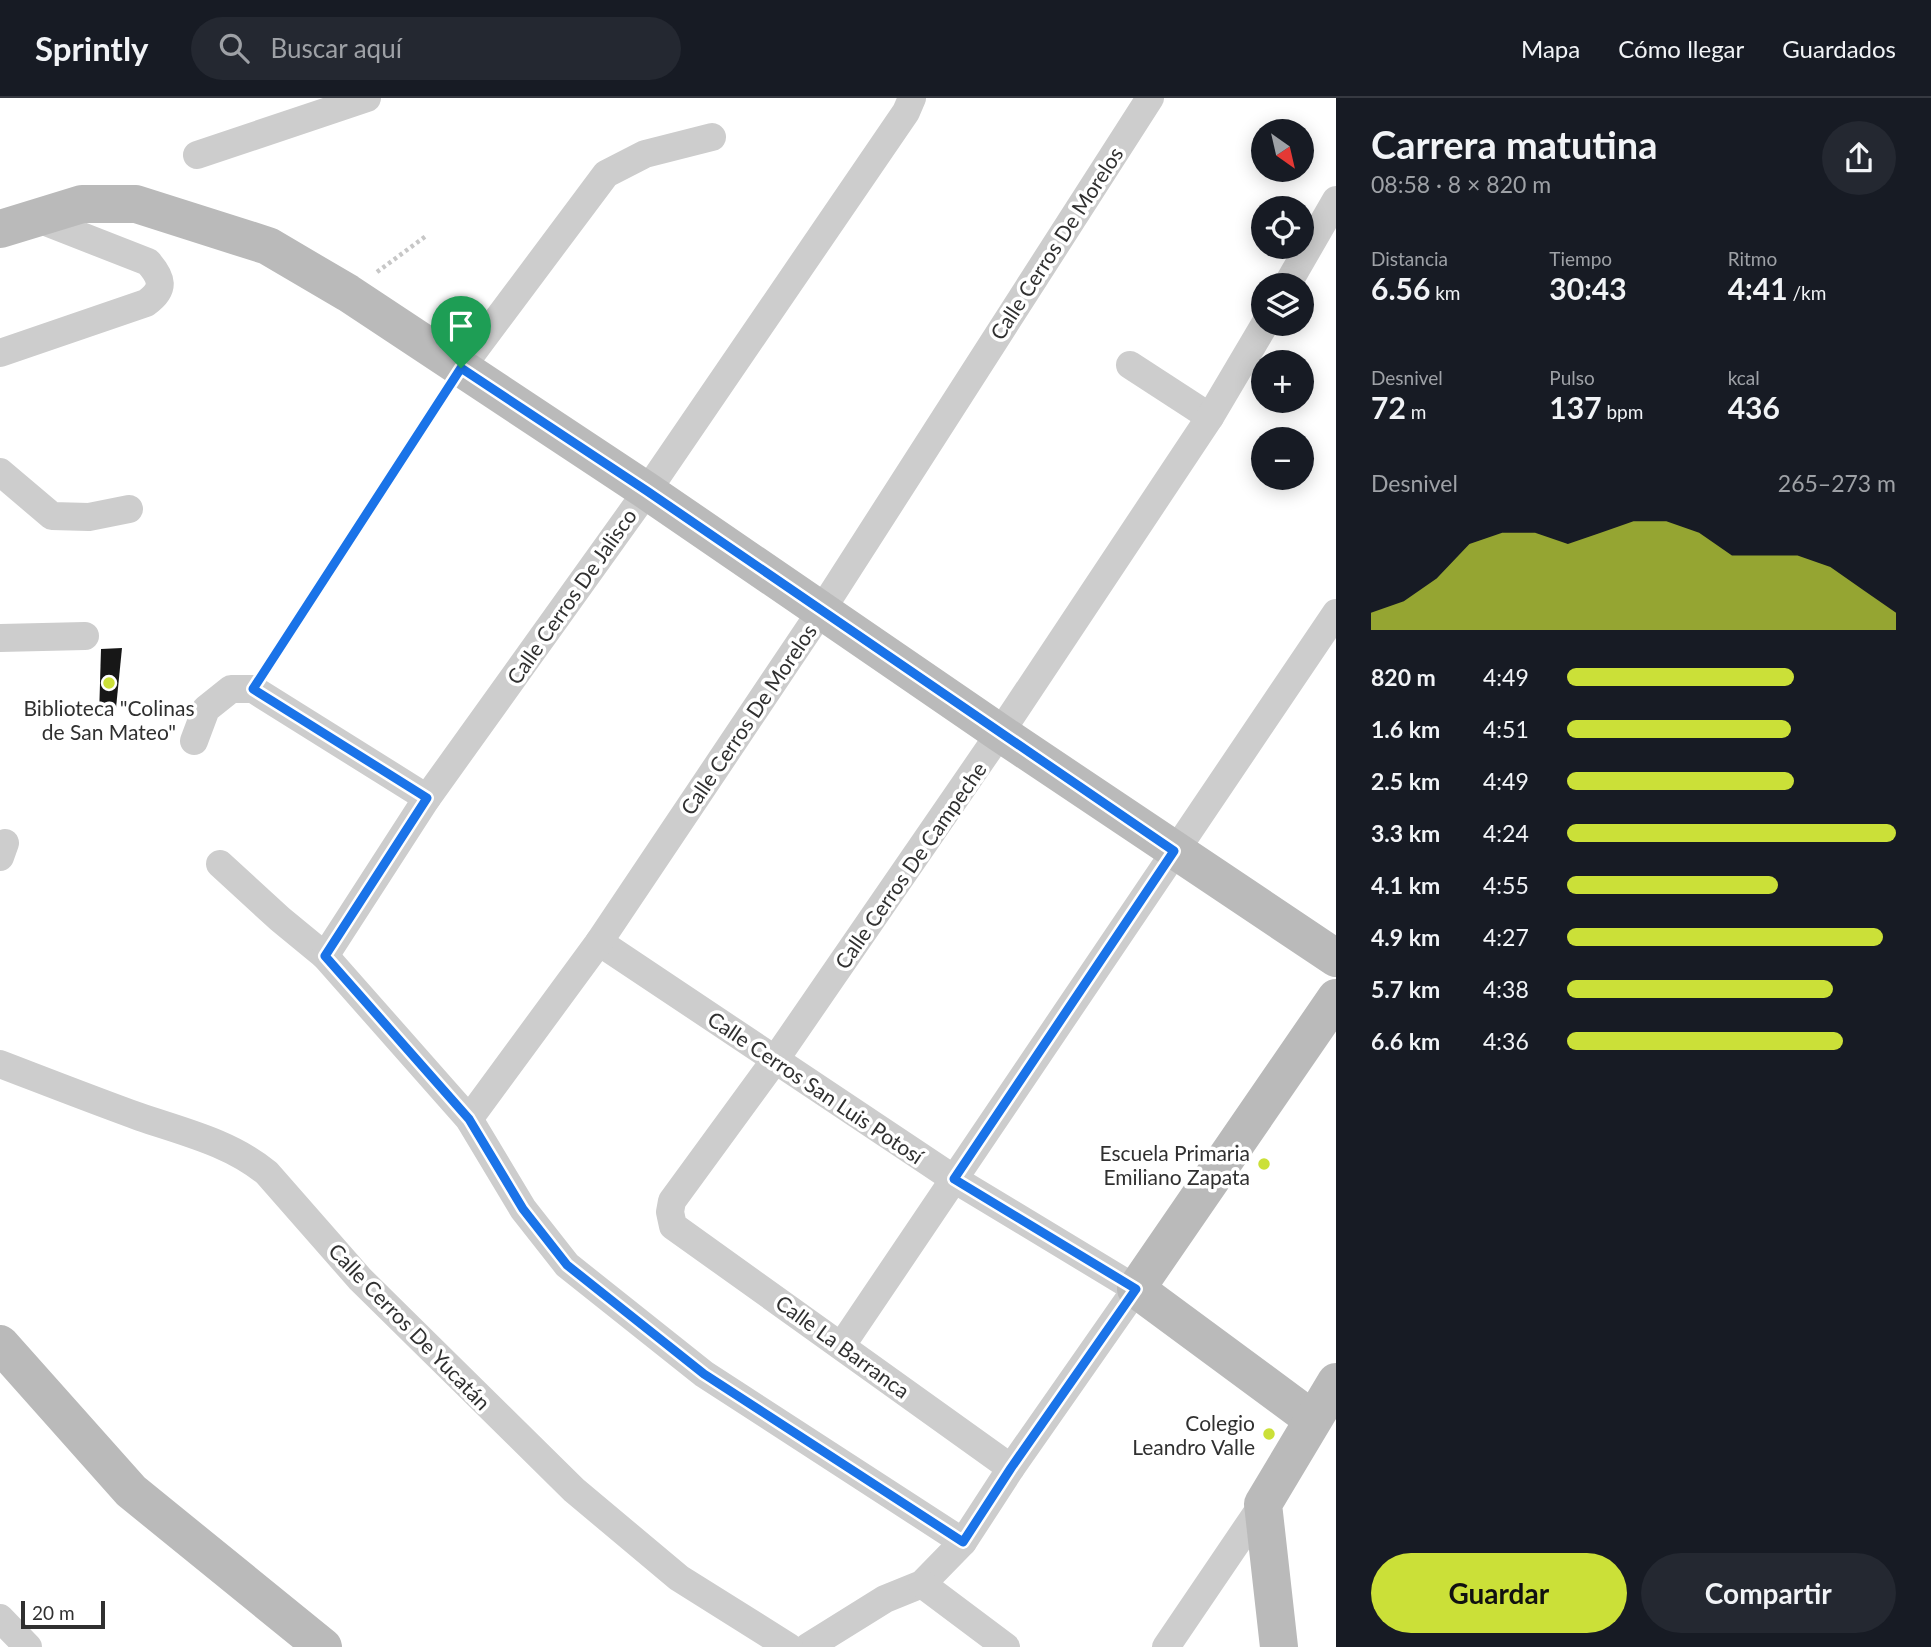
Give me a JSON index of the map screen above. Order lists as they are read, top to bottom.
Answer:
{
  "streets": {
    "street": [
      "Calle Cerros De Morelos",
      "Calle Cerros De Jalisco",
      "Calle Cerros De Campeche",
      "Calle Cerros San Luis Potosí",
      "Calle Cerros De Yucatán",
      "Calle La Barranca"
    ]
  },
  "crossings": [
    ["Calle Cerros De Morelos", "Calle Cerros San Luis Potosí"],
    ["Calle Cerros De Campeche", "Calle Cerros San Luis Potosí"],
    ["Calle Cerros De Campeche", "Calle La Barranca"]
  ],
  "places": ["Biblioteca \"Colinas de San Mateo\"", "Escuela Primaria Emiliano Zapata", "Colegio Leandro Valle"],
  "scale_bar": "20 m",
  "north": "bottom right",
  "page": {
    "header": "Sprintly",
    "search": "Buscar aquí",
    "nav": ["Mapa", "Cómo llegar", "Guardados"],
    "heading": ["Carrera matutina", "08:58 · 8 × 820 m"],
    "map_buttons": ["+", "−"],
    "stats": [
      ["Distancia", "6.56 km"],
      ["Tiempo", "30:43"],
      ["Ritmo", "4:41 /km"],
      ["Desnivel", "72 m"],
      ["Pulso", "137 bpm"],
      ["kcal", "436"]
    ],
    "chart": ["Desnivel", "265–273 m"],
    "list": [
      {
        "name": "820 m",
        "note": "4:49"
      },
      {
        "name": "1.6 km",
        "note": "4:51"
      },
      {
        "name": "2.5 km",
        "note": "4:49"
      },
      {
        "name": "3.3 km",
        "note": "4:24"
      },
      {
        "name": "4.1 km",
        "note": "4:55"
      },
      {
        "name": "4.9 km",
        "note": "4:27"
      },
      {
        "name": "5.7 km",
        "note": "4:38"
      },
      {
        "name": "6.6 km",
        "note": "4:36"
      }
    ],
    "buttons": ["Guardar", "Compartir"],
    "scale": "20 m"
  }
}
